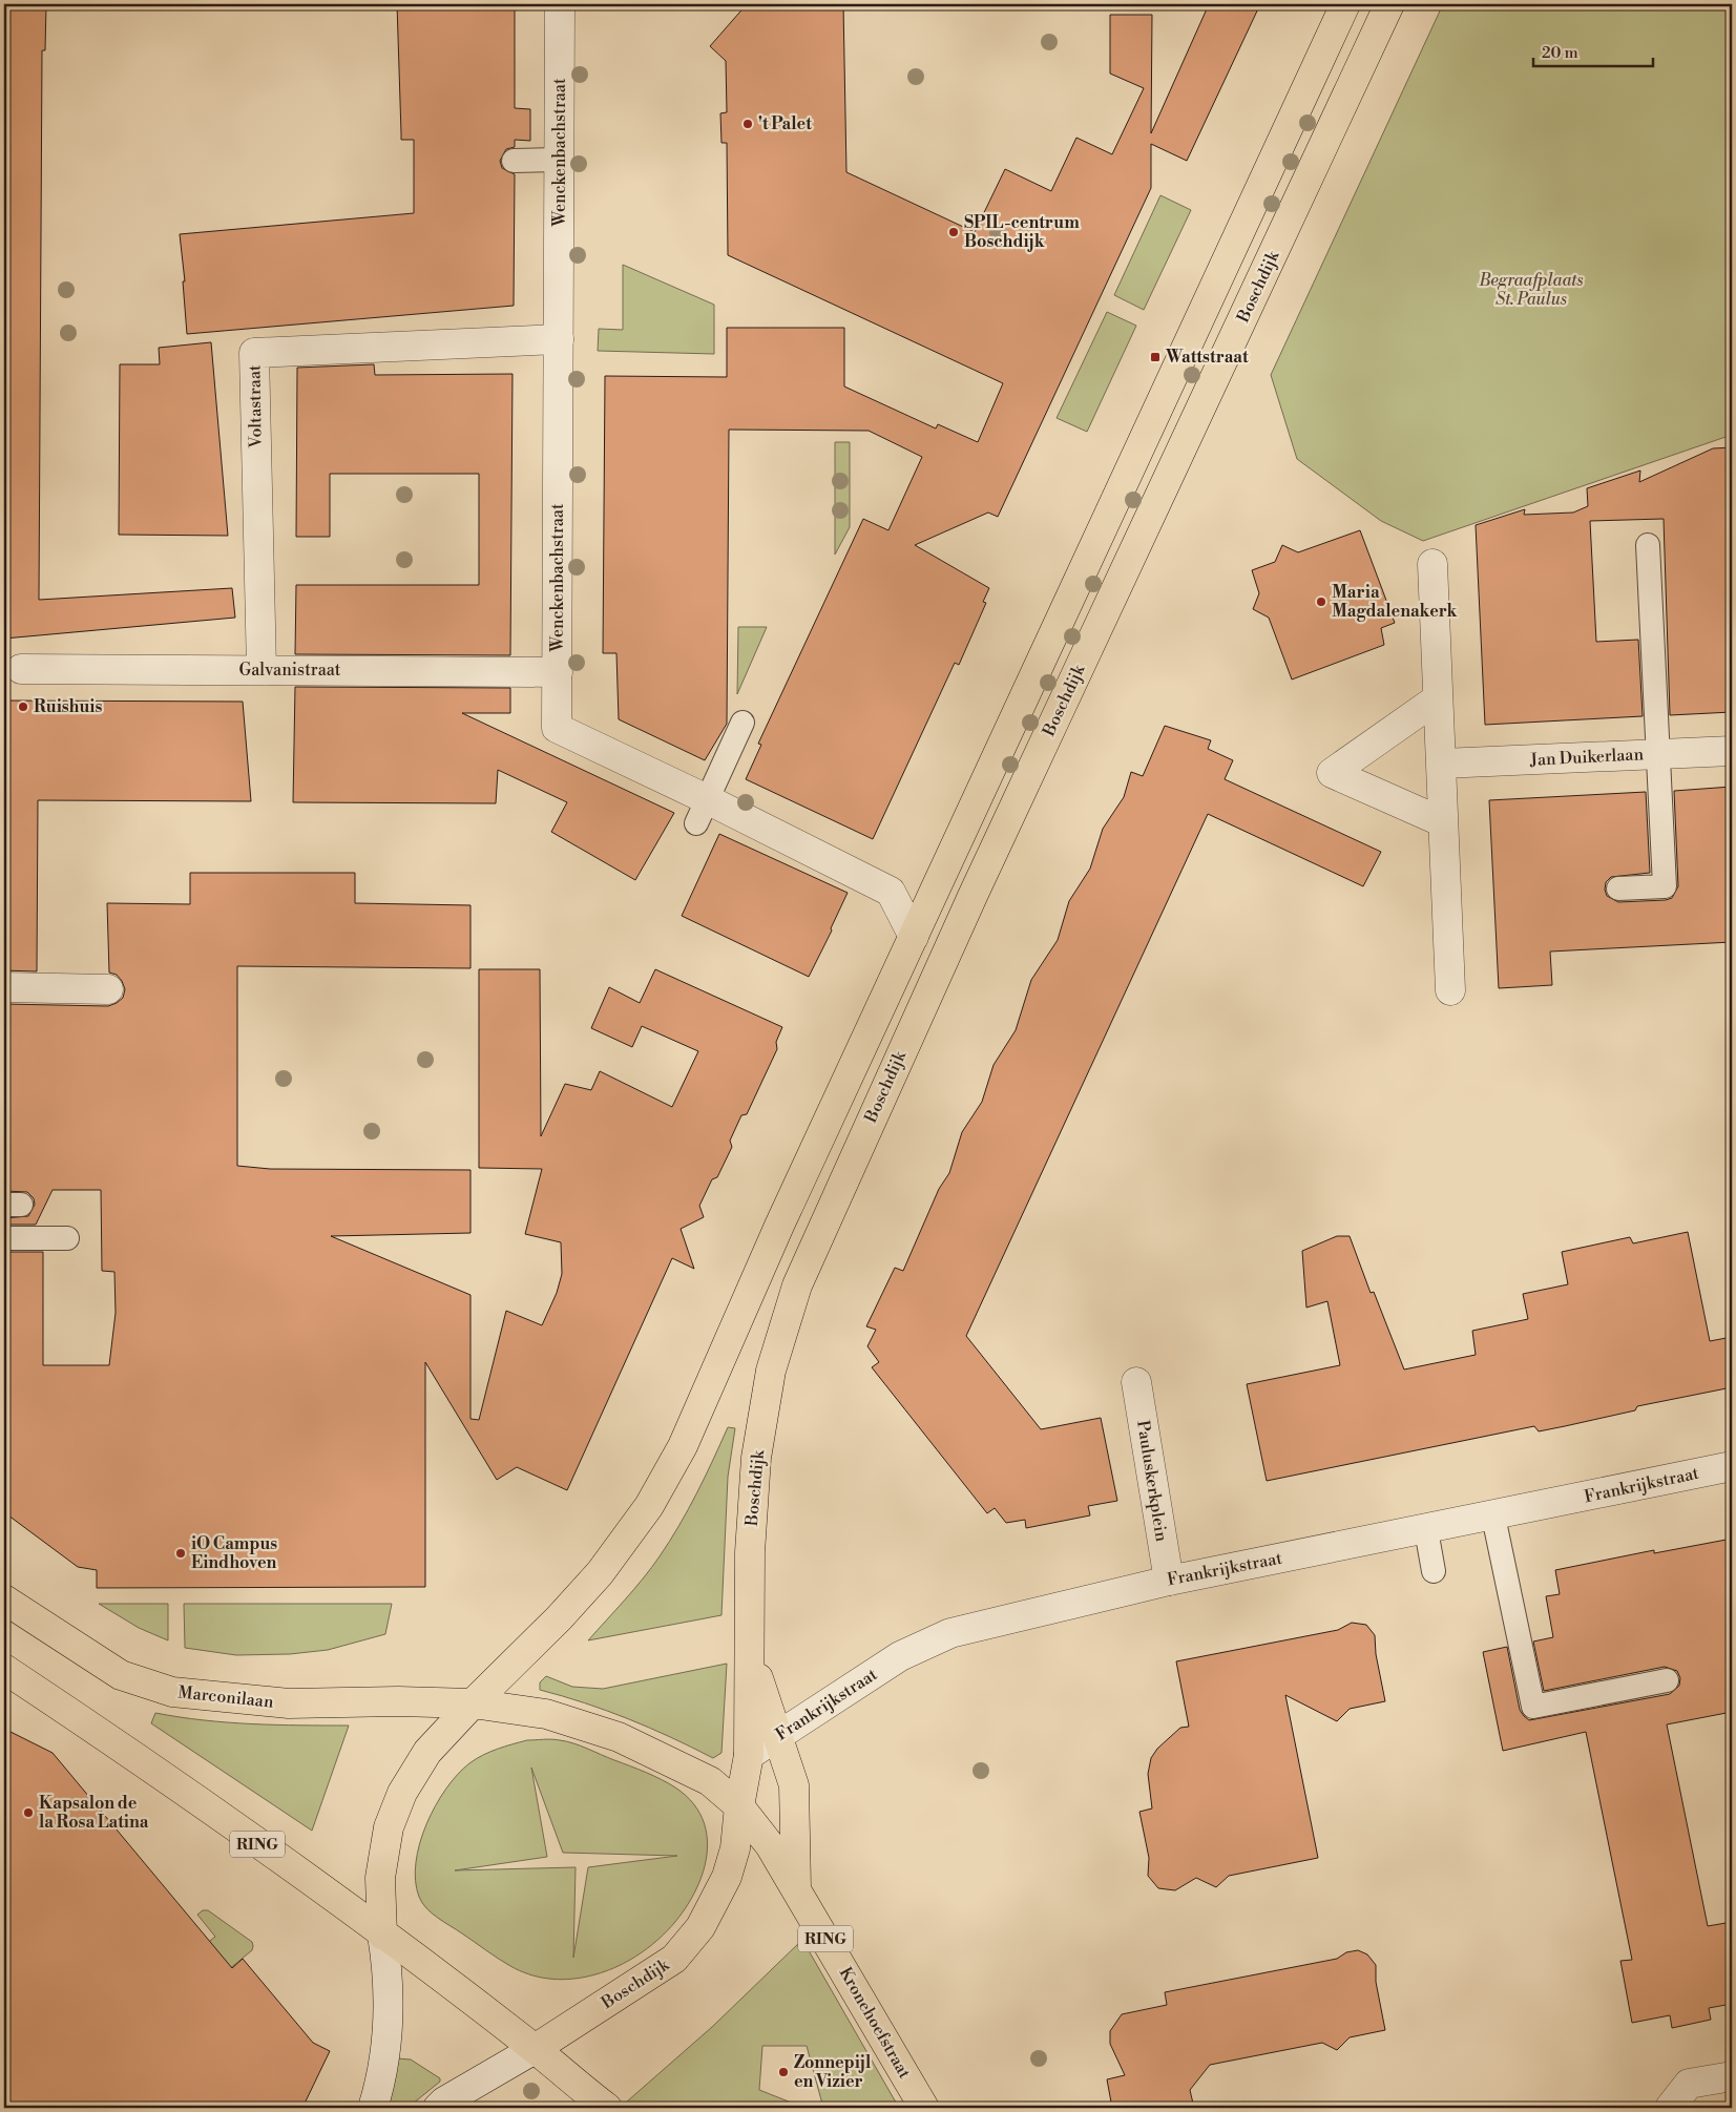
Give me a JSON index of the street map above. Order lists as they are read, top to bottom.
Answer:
{
  "streets": {
    "main road": [
      "Boschdijk",
      "Marconilaan",
      "RING",
      "Kronehoefstraat"
    ],
    "street": [
      "Wenckenbachstraat",
      "Voltastraat",
      "Galvanistraat",
      "Jan Duikerlaan",
      "Pauluskerkplein",
      "Frankrijkstraat"
    ]
  },
  "crossings": [
    ["Wenckenbachstraat", "Voltastraat"],
    ["Wenckenbachstraat", "Galvanistraat"],
    ["Boschdijk", "Frankrijkstraat"],
    ["Boschdijk", "RING"],
    ["Boschdijk", "Kronehoefstraat"],
    ["Voltastraat", "Galvanistraat"],
    ["Pauluskerkplein", "Frankrijkstraat"],
    ["Marconilaan", "RING"],
    ["RING", "Kronehoefstraat"]
  ],
  "parks": ["Begraafplaats St. Paulus"],
  "places": {
    "other": [
      "'t Palet",
      "SPIL-centrum Boschdijk",
      "Maria Magdalenakerk",
      "Ruishuis",
      "iO Campus Eindhoven",
      "Kapsalon de la Rosa Latina",
      "Zonnepijl en Vizier"
    ],
    "transit": ["Wattstraat"]
  },
  "scale_bar": "20 m"
}
